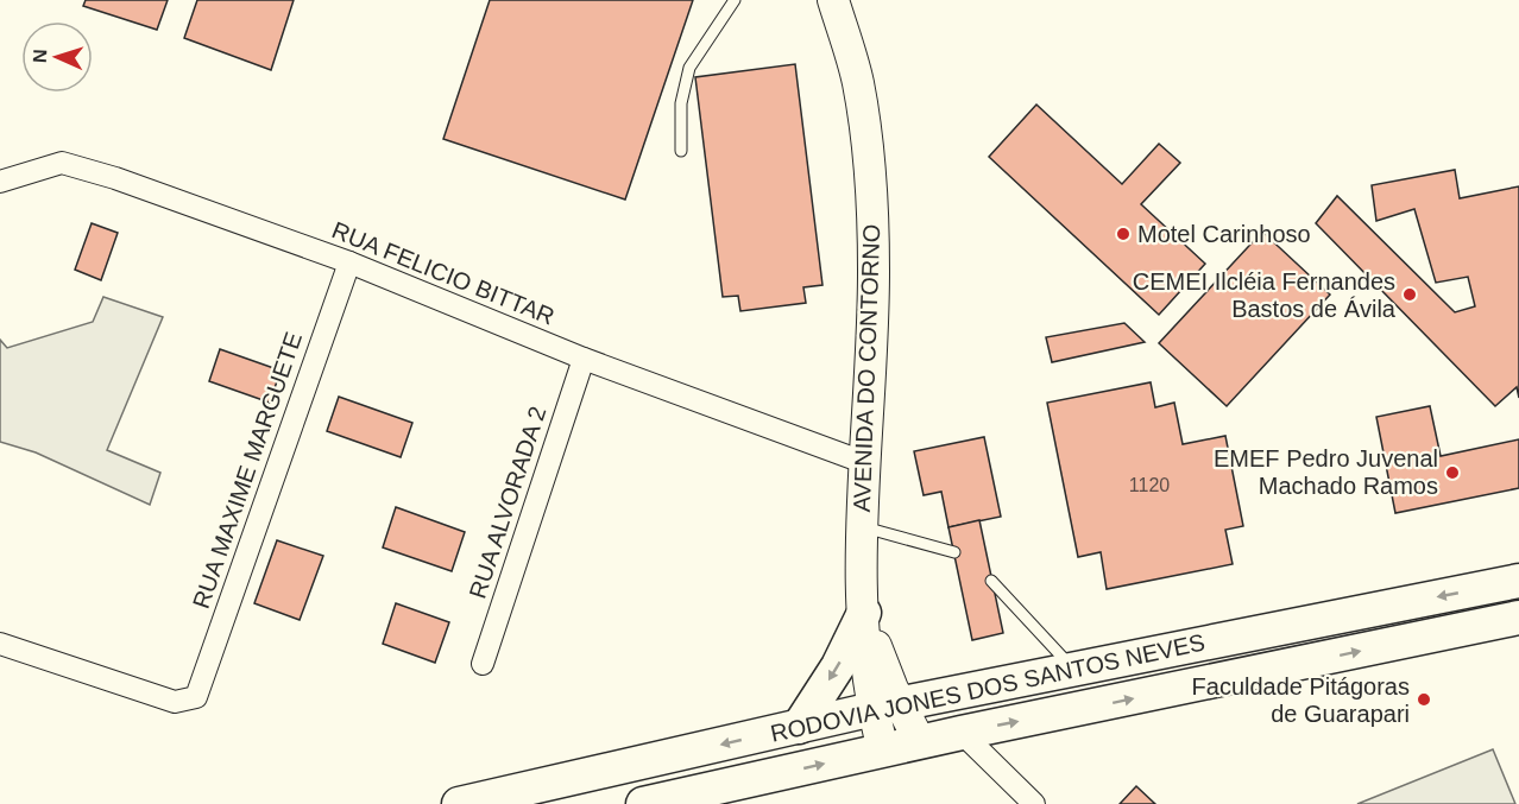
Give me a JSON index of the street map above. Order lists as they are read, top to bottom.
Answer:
{
  "streets": {
    "main road": ["AVENIDA DO CONTORNO", "RODOVIA JONES DOS SANTOS NEVES"],
    "street": ["RUA FELICIO BITTAR", "RUA MAXIME MARGUETE", "RUA ALVORADA 2"]
  },
  "crossings": [
    ["RUA FELICIO BITTAR", "AVENIDA DO CONTORNO"],
    ["RUA FELICIO BITTAR", "RUA MAXIME MARGUETE"],
    ["RUA FELICIO BITTAR", "RUA ALVORADA 2"],
    ["AVENIDA DO CONTORNO", "RODOVIA JONES DOS SANTOS NEVES"]
  ],
  "places": [
    "Motel Carinhoso",
    "CEMEI Ilcléia Fernandes Bastos de Ávila",
    "EMEF Pedro Juvenal Machado Ramos",
    "Faculdade Pitágoras de Guarapari"
  ],
  "house_numbers": ["1120"],
  "north": "left"
}
